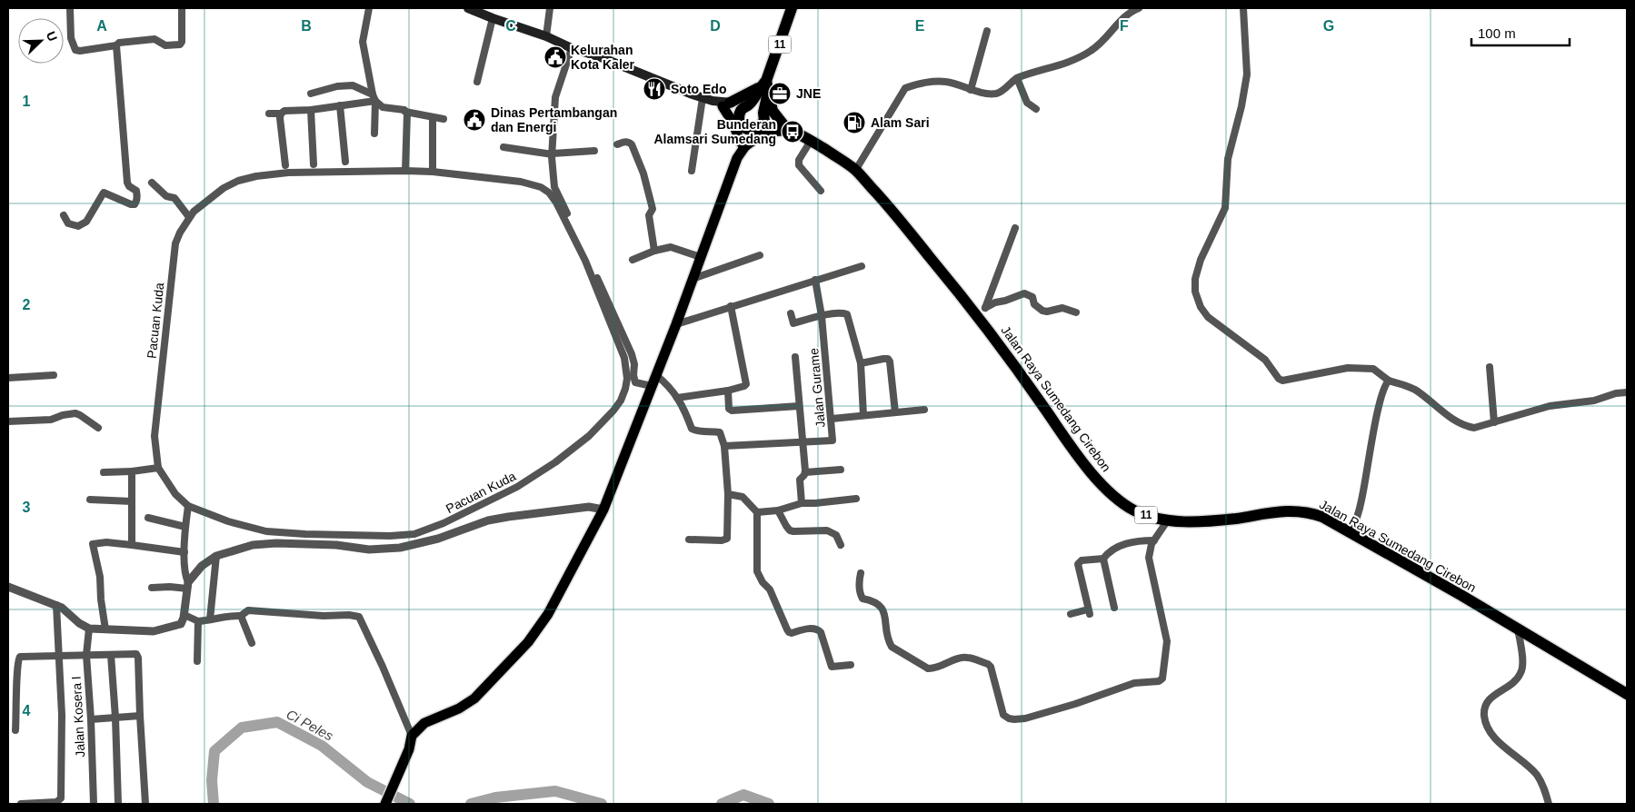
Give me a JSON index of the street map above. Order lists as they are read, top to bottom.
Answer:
{
  "streets": {
    "highway": ["11", "Jalan Raya Sumedang Cirebon"],
    "street": ["Pacuan Kuda", "Jalan Gurame", "Jalan Kosera I"]
  },
  "crossings": [
    ["11", "Jalan Raya Sumedang Cirebon"]
  ],
  "water": ["Ci Peles"],
  "places": {
    "public building": ["Kelurahan Kota Kaler", "Dinas Pertambangan dan Energi"],
    "restaurant": ["Soto Edo"],
    "office": ["JNE"],
    "fuel station": ["Alam Sari"],
    "bus stop": ["Bunderan Alamsari Sumedang"]
  },
  "scale_bar": "100 m",
  "north": "top right",
  "grid": {
    "columns": [
      "A",
      "B",
      "C",
      "D",
      "E",
      "F",
      "G"
    ],
    "rows": [
      "1",
      "2",
      "3",
      "4"
    ]
  }
}
